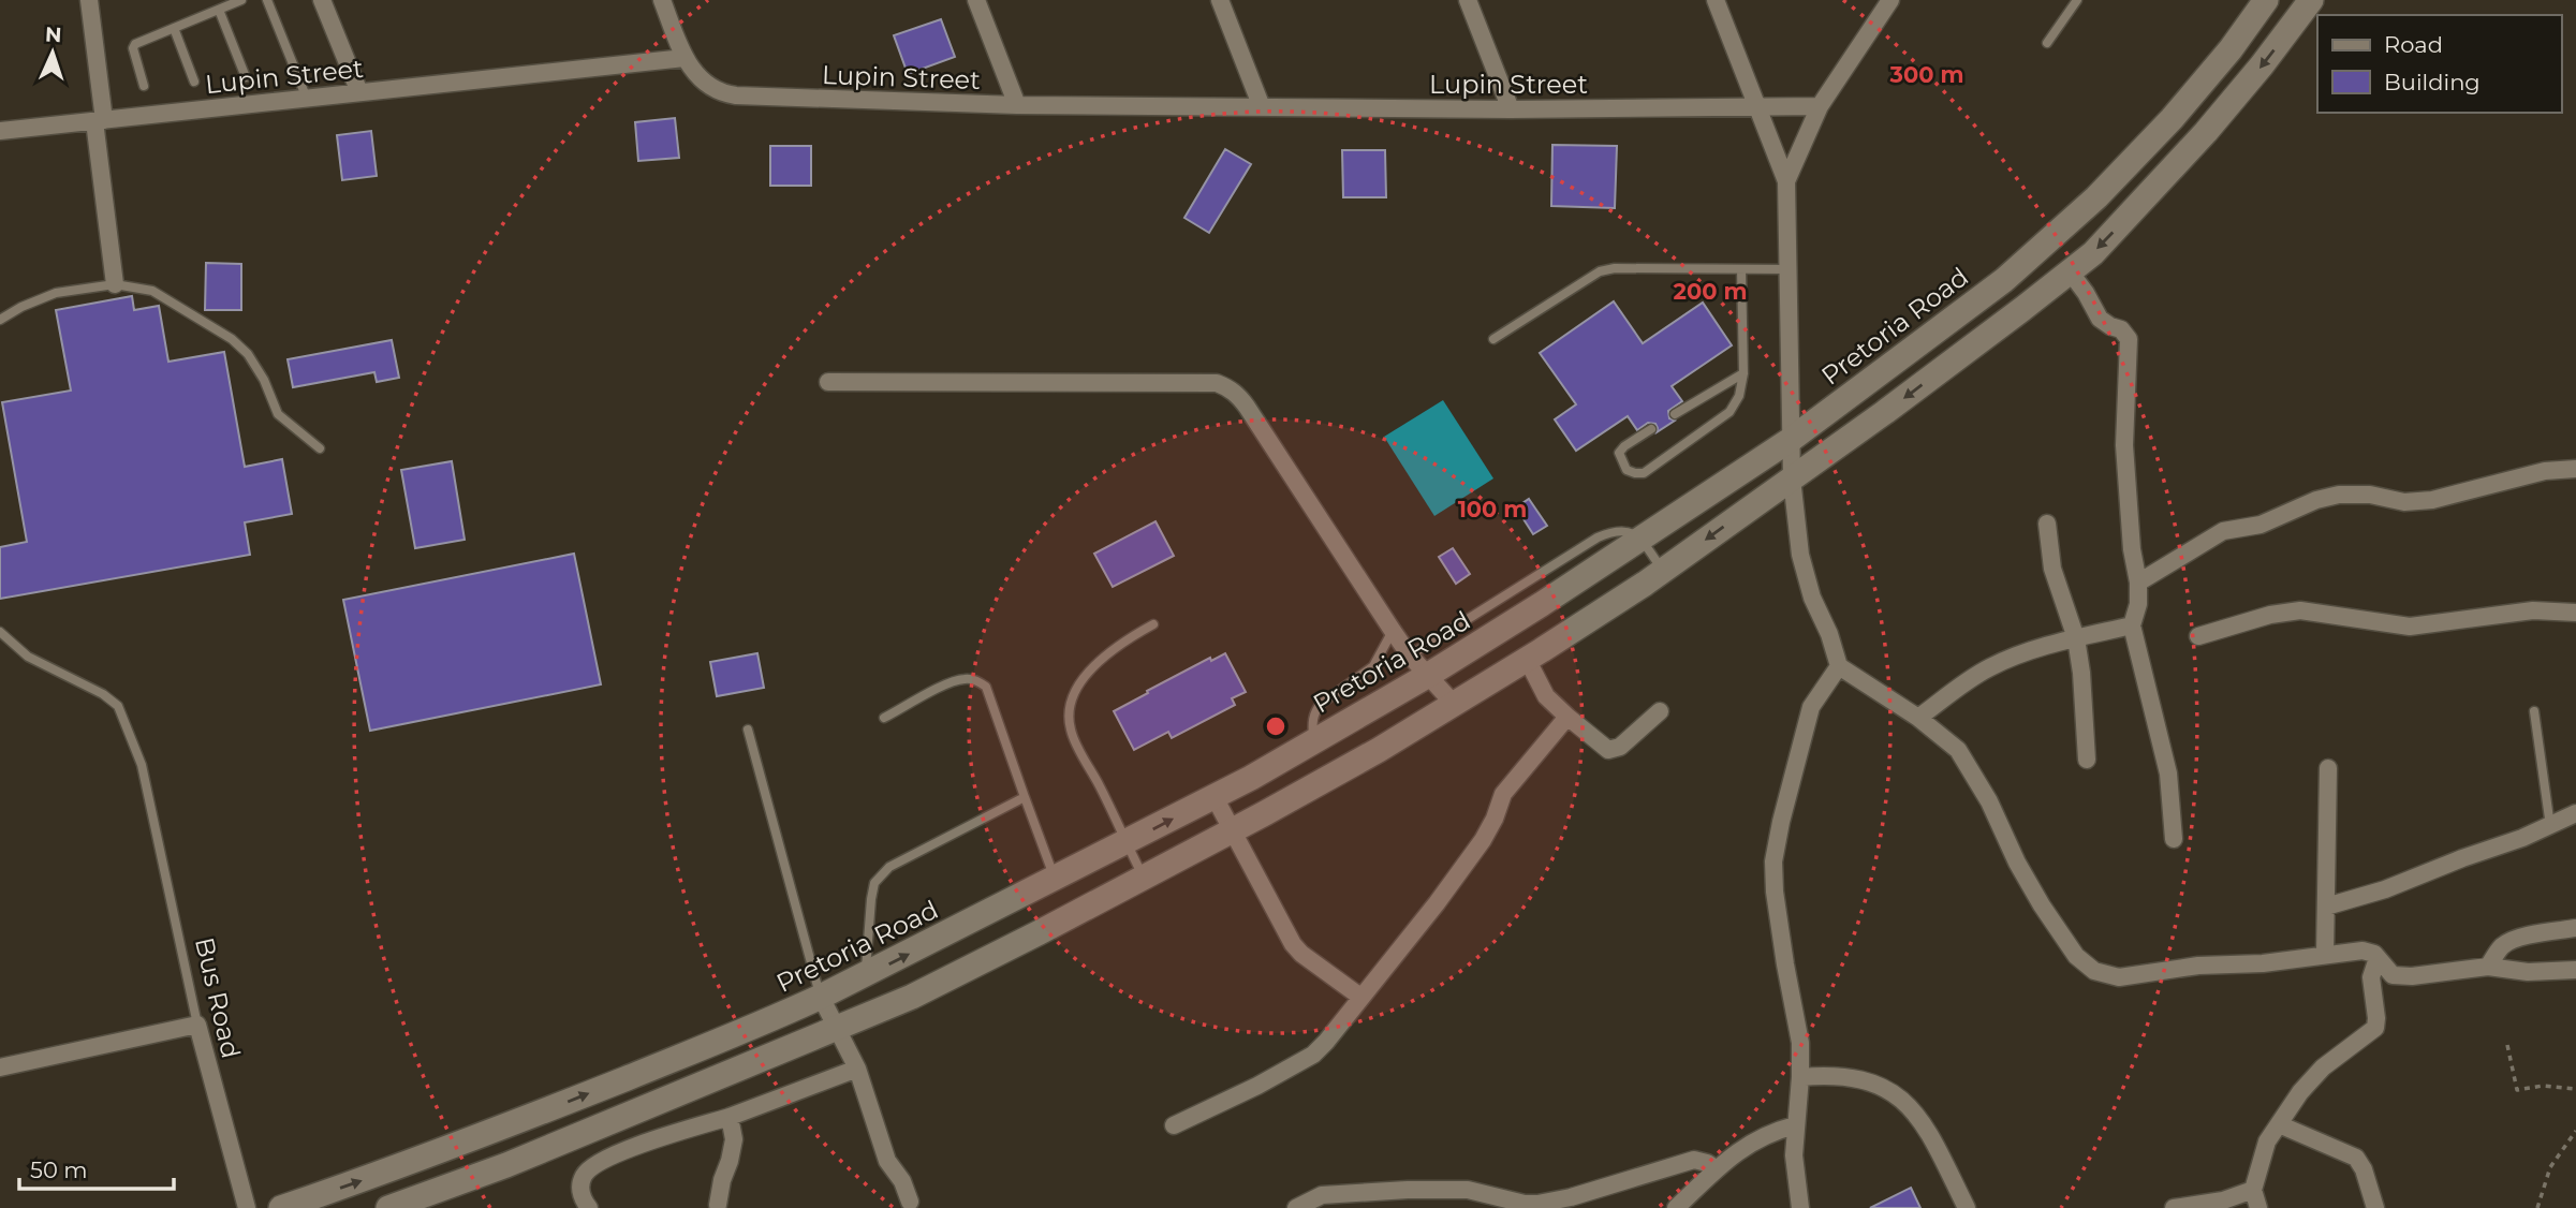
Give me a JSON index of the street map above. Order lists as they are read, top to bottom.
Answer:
{
  "streets": {
    "main road": ["Pretoria Road"],
    "street": ["Lupin Street", "Bus Road"]
  },
  "legend": ["Road", "Building"],
  "scale_bar": "50 m",
  "north": "top",
  "rings": ["300 m", "200 m", "100 m"]
}
